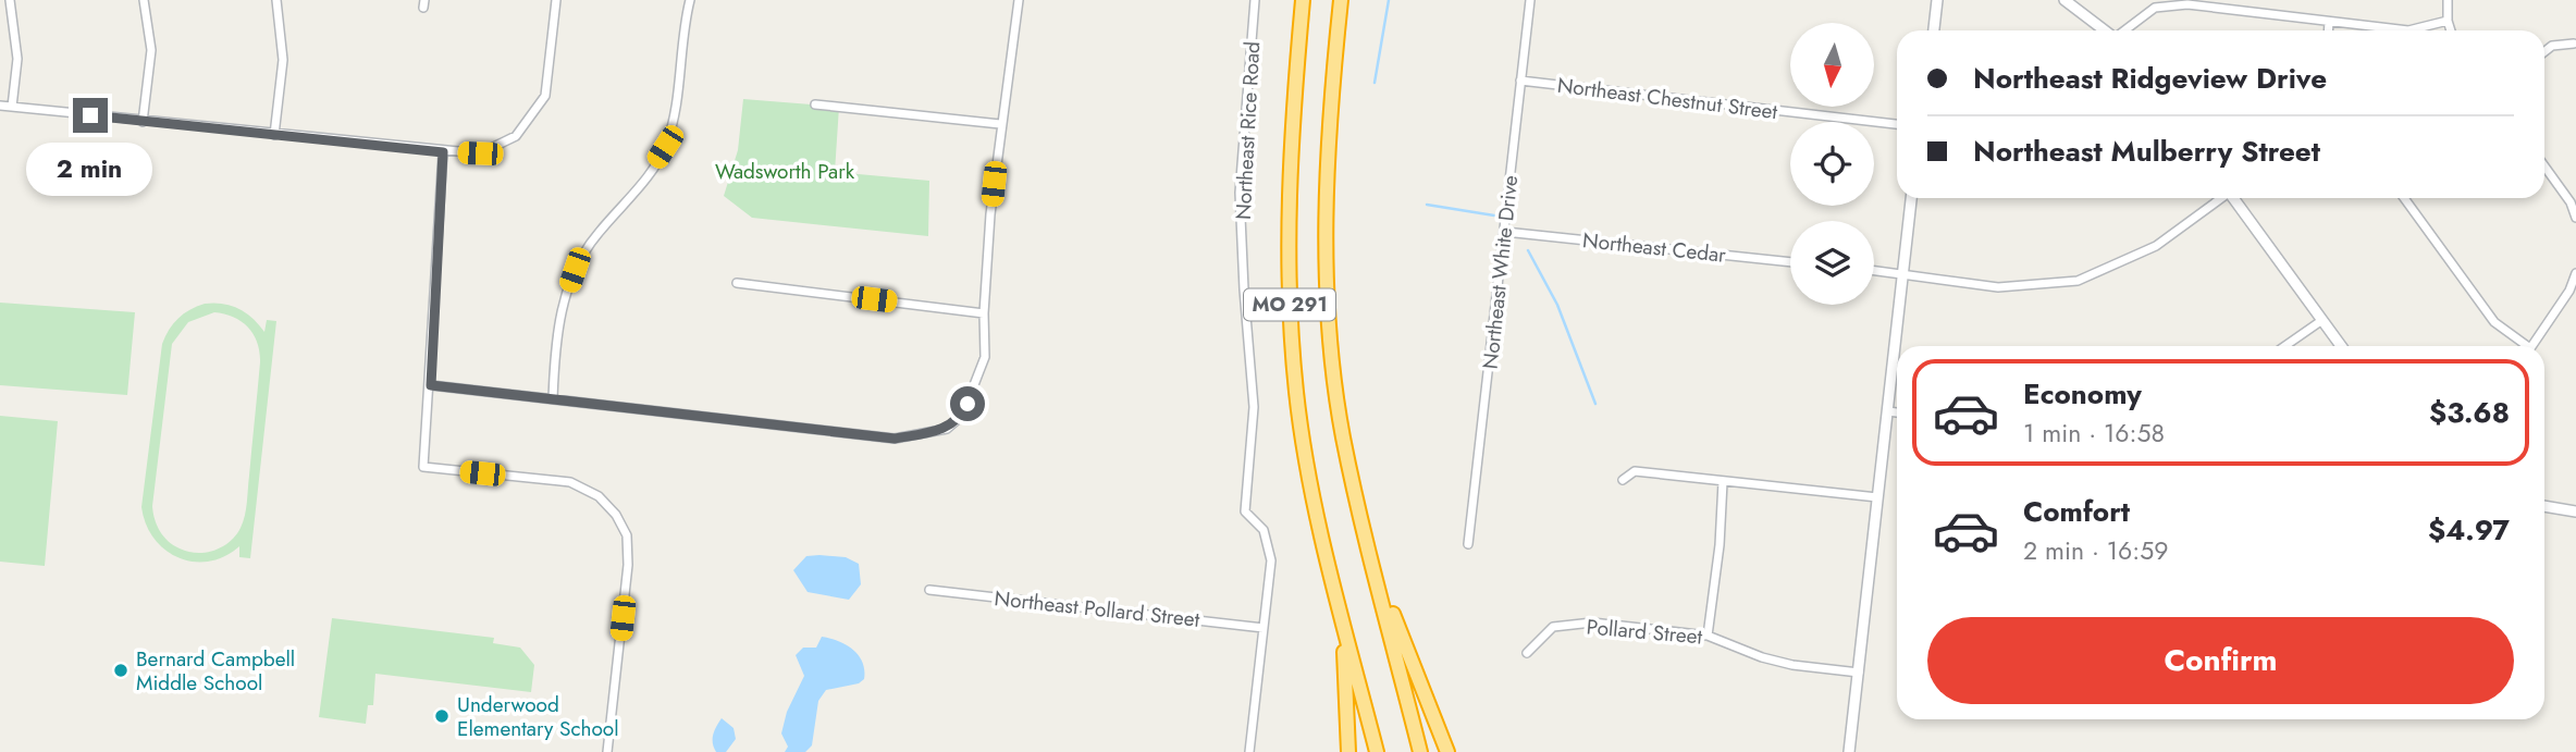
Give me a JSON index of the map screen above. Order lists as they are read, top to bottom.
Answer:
{
  "streets": {
    "highway": ["MO 291"],
    "street": [
      "Northeast Chestnut Street",
      "Northeast Rice Road",
      "Northeast Cedar",
      "Northeast White Drive",
      "Northeast Pollard Street",
      "Pollard Street"
    ]
  },
  "crossings": [
    ["Northeast Chestnut Street", "Northeast White Drive"],
    ["Northeast Rice Road", "Northeast Pollard Street"],
    ["Northeast Cedar", "Northeast White Drive"]
  ],
  "parks": ["Wadsworth Park"],
  "places": ["Bernard Campbell Middle School", "Underwood Elementary School"],
  "north": "bottom",
  "page": {
    "banner": ["Northeast Ridgeview Drive", "Northeast Mulberry Street"],
    "bubble": "2 min",
    "list": [
      {
        "name": "Economy",
        "note": "1 min · 16:58",
        "value": "$3.68"
      },
      {
        "name": "Comfort",
        "note": "2 min · 16:59",
        "value": "$4.97"
      }
    ],
    "buttons": "Confirm"
  }
}
